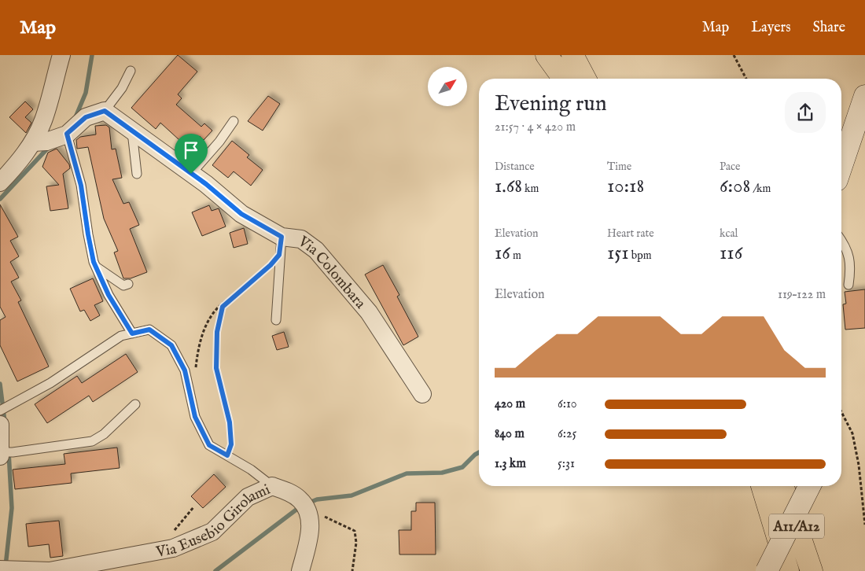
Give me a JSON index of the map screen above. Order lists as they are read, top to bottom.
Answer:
{
  "streets": {
    "highway": ["A11/A12"],
    "street": ["Via Colombara", "Via Eusebio Girolami"]
  },
  "north": "top right",
  "page": {
    "header": "Map",
    "nav": ["Map", "Layers", "Share"],
    "heading": ["Evening run", "21:57 · 4 × 420 m"],
    "stats": [
      ["Distance", "1.68 km"],
      ["Time", "10:18"],
      ["Pace", "6:08 /km"],
      ["Elevation", "16 m"],
      ["Heart rate", "151 bpm"],
      ["kcal", "116"]
    ],
    "chart": ["Elevation", "119–122 m"],
    "list": [
      {
        "name": "420 m",
        "note": "6:10"
      },
      {
        "name": "840 m",
        "note": "6:25"
      },
      {
        "name": "1.3 km",
        "note": "5:31"
      }
    ]
  }
}
